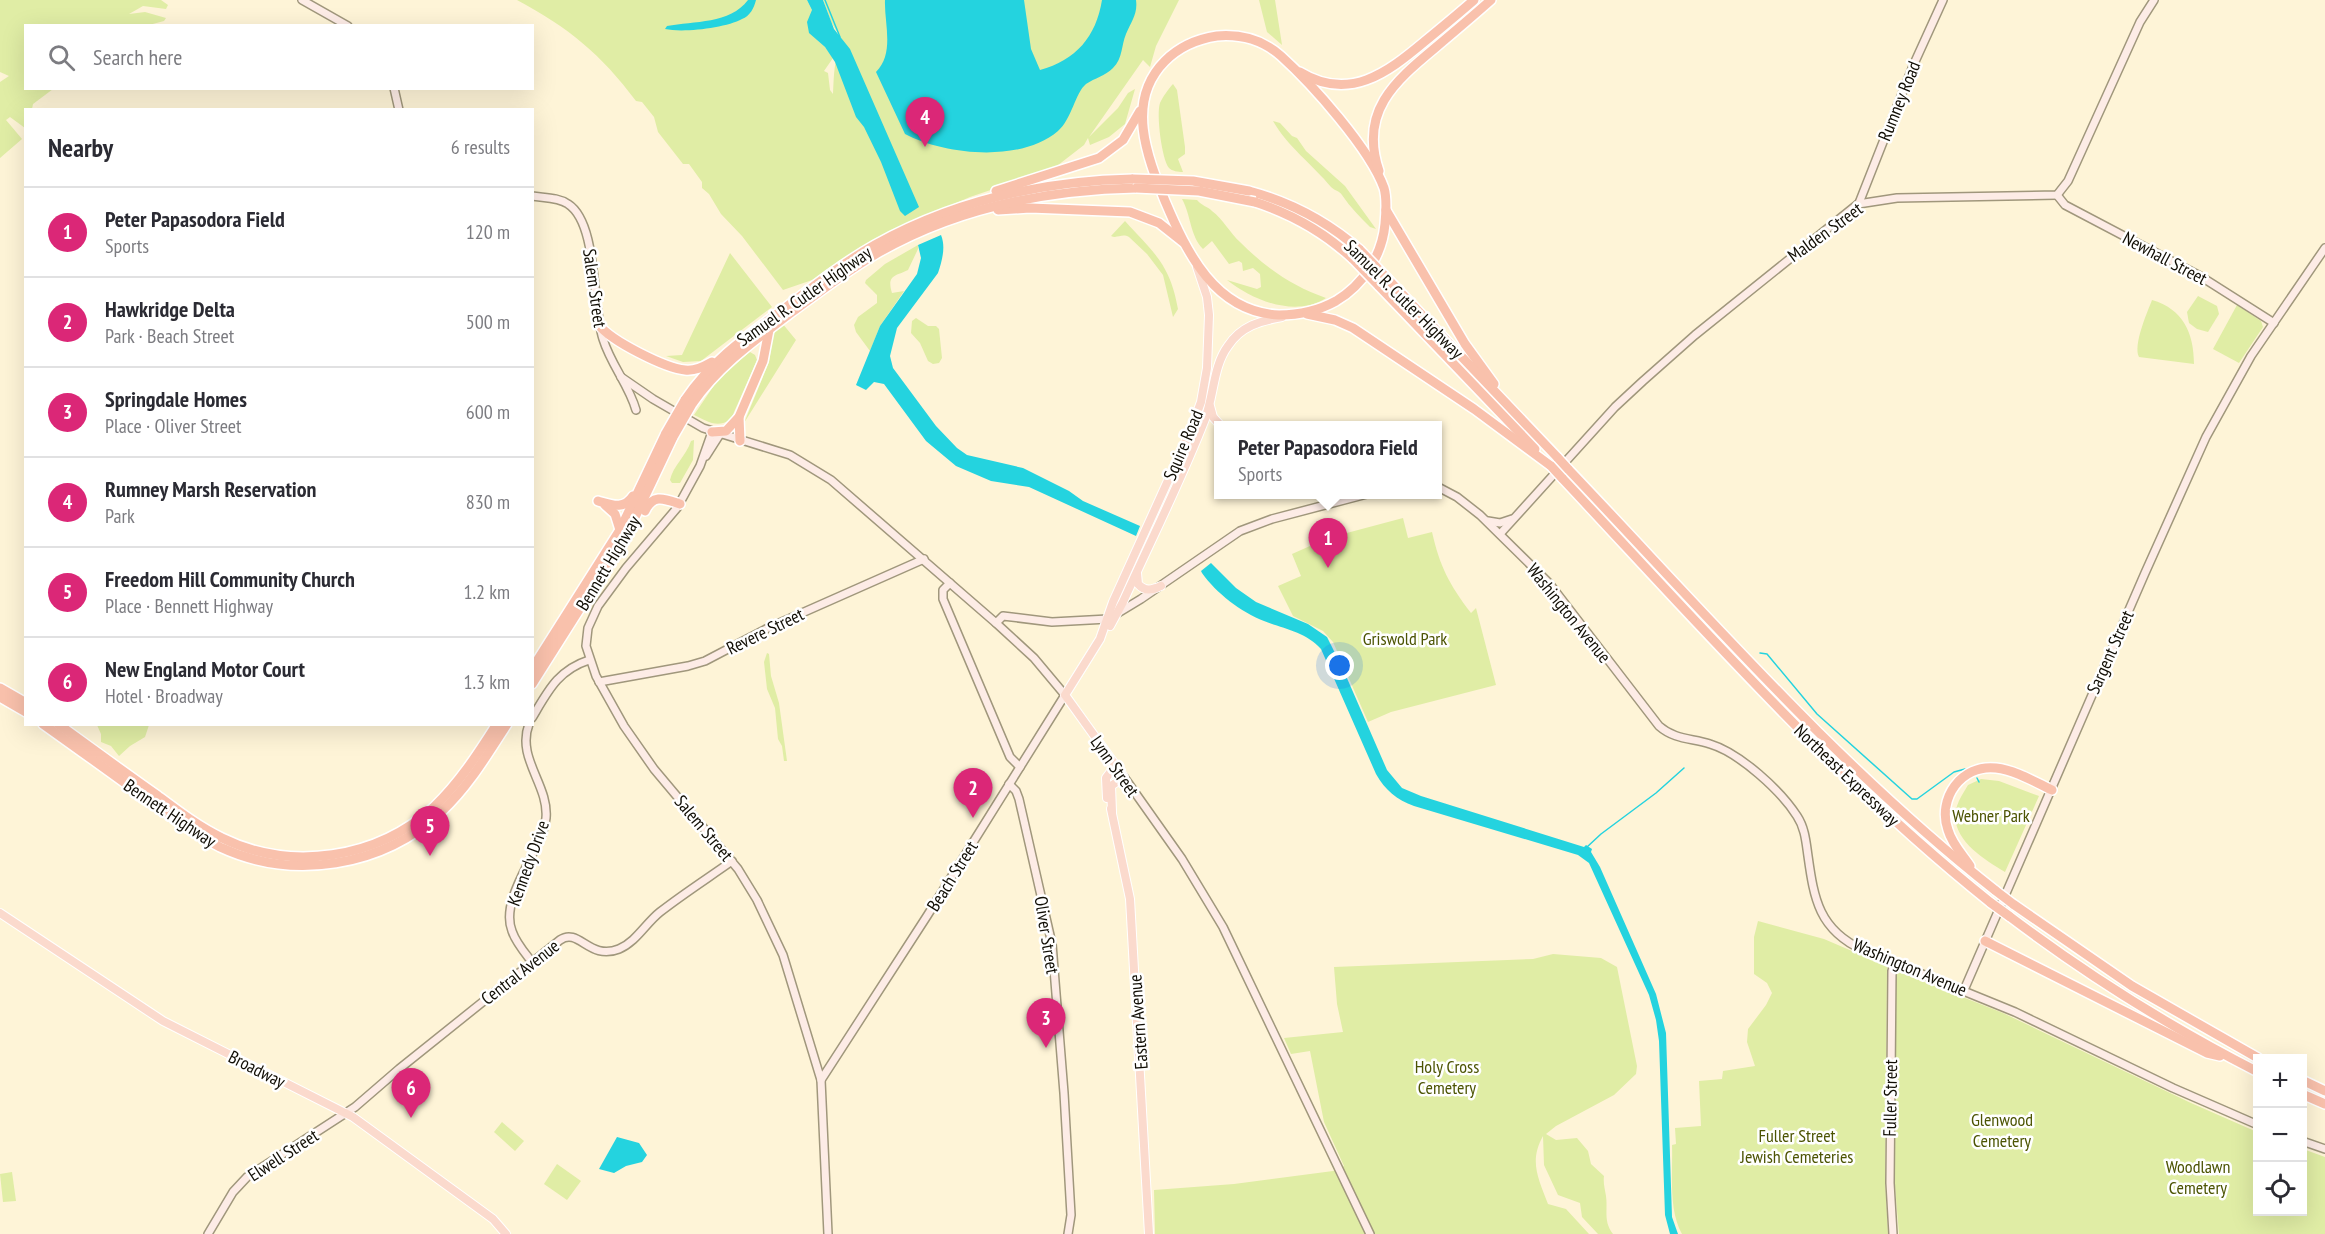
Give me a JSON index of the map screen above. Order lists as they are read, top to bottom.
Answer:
{
  "streets": {
    "highway": ["Samuel R. Cutler Highway", "Bennett Highway", "Northeast Expressway"],
    "main road": [
      "Squire Road",
      "Lynn Street",
      "Beach Street",
      "Eastern Avenue",
      "Broadway"
    ],
    "street": [
      "Rumney Road",
      "Malden Street",
      "Newhall Street",
      "Salem Street",
      "Washington Avenue",
      "Revere Street",
      "Sargent Street",
      "Kennedy Drive",
      "Oliver Street",
      "Central Avenue",
      "Fuller Street",
      "Elwell Street"
    ]
  },
  "crossings": [
    ["Rumney Road", "Malden Street"],
    ["Malden Street", "Newhall Street"],
    ["Malden Street", "Washington Avenue"],
    ["Newhall Street", "Sargent Street"],
    ["Salem Street", "Revere Street"],
    ["Salem Street", "Lynn Street"],
    ["Salem Street", "Beach Street"],
    ["Salem Street", "Central Avenue"],
    ["Samuel R. Cutler Highway", "Bennett Highway"],
    ["Samuel R. Cutler Highway", "Northeast Expressway"],
    ["Squire Road", "Beach Street"],
    ["Washington Avenue", "Sargent Street"],
    ["Washington Avenue", "Fuller Street"],
    ["Revere Street", "Lynn Street"],
    ["Lynn Street", "Beach Street"],
    ["Lynn Street", "Eastern Avenue"],
    ["Kennedy Drive", "Central Avenue"],
    ["Beach Street", "Oliver Street"],
    ["Central Avenue", "Broadway"],
    ["Central Avenue", "Elwell Street"],
    ["Broadway", "Elwell Street"]
  ],
  "parks": [
    "Griswold Park",
    "Webner Park",
    "Holy Cross Cemetery",
    "Glenwood Cemetery",
    "Fuller Street Jewish Cemeteries",
    "Woodlawn Cemetery"
  ],
  "page": {
    "search": "Search here",
    "pins": [
      "4",
      "1",
      "2",
      "5",
      "3",
      "6"
    ],
    "heading": ["Nearby", "6 results"],
    "list": [
      {
        "mark": "1",
        "name": "Peter Papasodora Field",
        "note": "Sports",
        "value": "120 m"
      },
      {
        "mark": "2",
        "name": "Hawkridge Delta",
        "note": "Park · Beach Street",
        "value": "500 m"
      },
      {
        "mark": "3",
        "name": "Springdale Homes",
        "note": "Place · Oliver Street",
        "value": "600 m"
      },
      {
        "mark": "4",
        "name": "Rumney Marsh Reservation",
        "note": "Park",
        "value": "830 m"
      },
      {
        "mark": "5",
        "name": "Freedom Hill Community Church",
        "note": "Place · Bennett Highway",
        "value": "1.2 km"
      },
      {
        "mark": "6",
        "name": "New England Motor Court",
        "note": "Hotel · Broadway",
        "value": "1.3 km"
      }
    ],
    "popup": ["Peter Papasodora Field", "Sports"],
    "map_buttons": ["+", "−"]
  }
}
